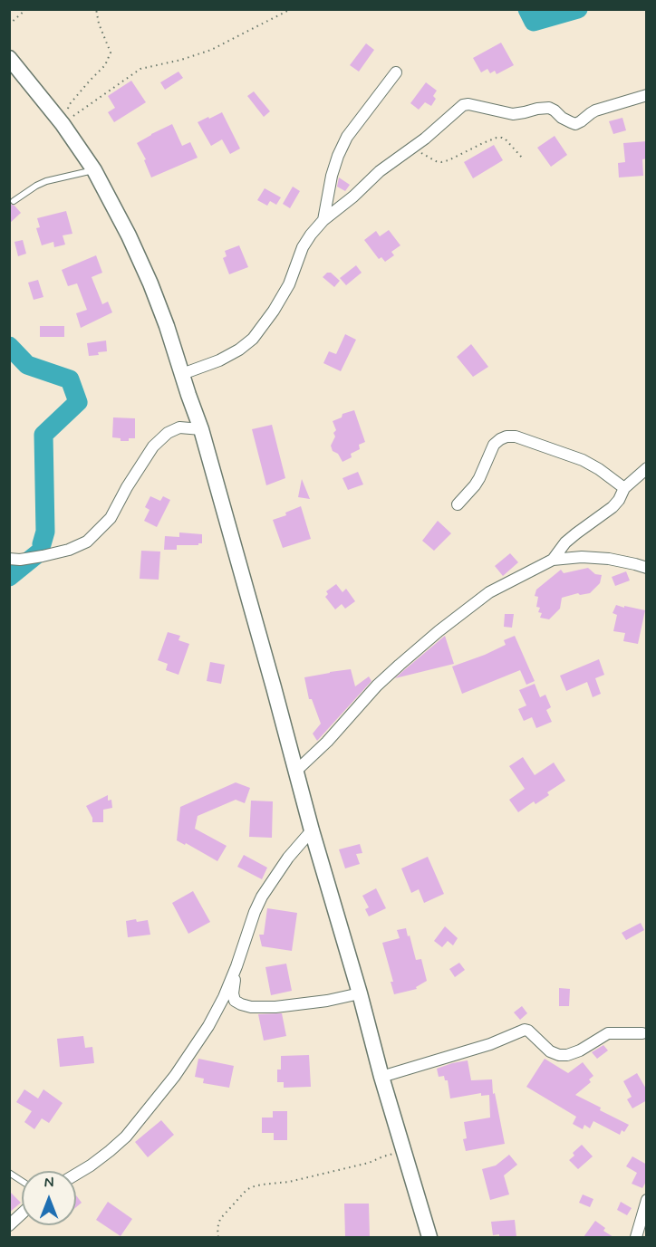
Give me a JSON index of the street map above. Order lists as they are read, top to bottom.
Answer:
{
  "north": "top"
}
